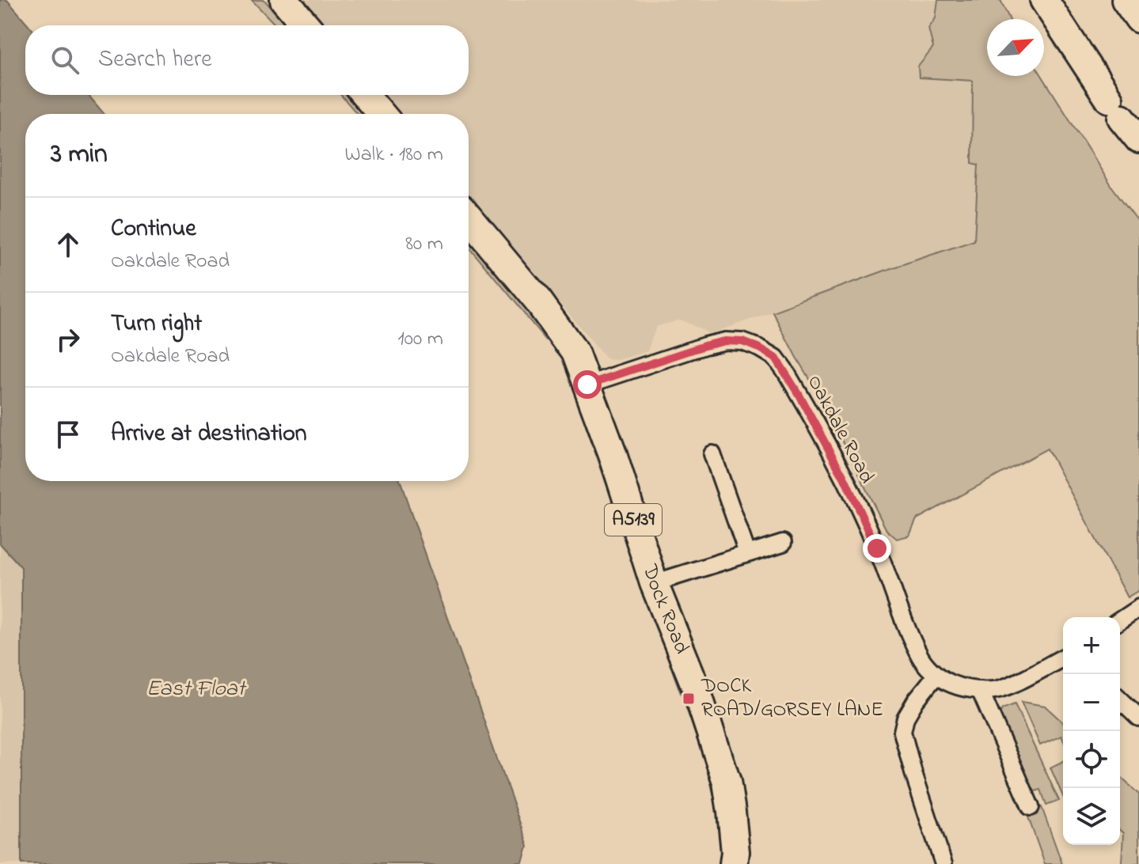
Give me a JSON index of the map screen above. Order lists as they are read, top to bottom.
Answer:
{
  "streets": {
    "highway": ["A5139", "Dock Road"],
    "street": ["Oakdale Road"]
  },
  "crossings": [
    ["Oakdale Road", "Dock Road"]
  ],
  "water": ["East Float"],
  "places": {
    "transit": ["DOCK ROAD/GORSEY LANE"]
  },
  "north": "top right",
  "page": {
    "search": "Search here",
    "heading": ["3 min", "Walk · 180 m"],
    "list": [
      ["Continue", "Oakdale Road", "80 m"],
      ["Turn right", "Oakdale Road", "100 m"],
      "Arrive at destination"
    ],
    "map_buttons": ["+", "−"]
  }
}
